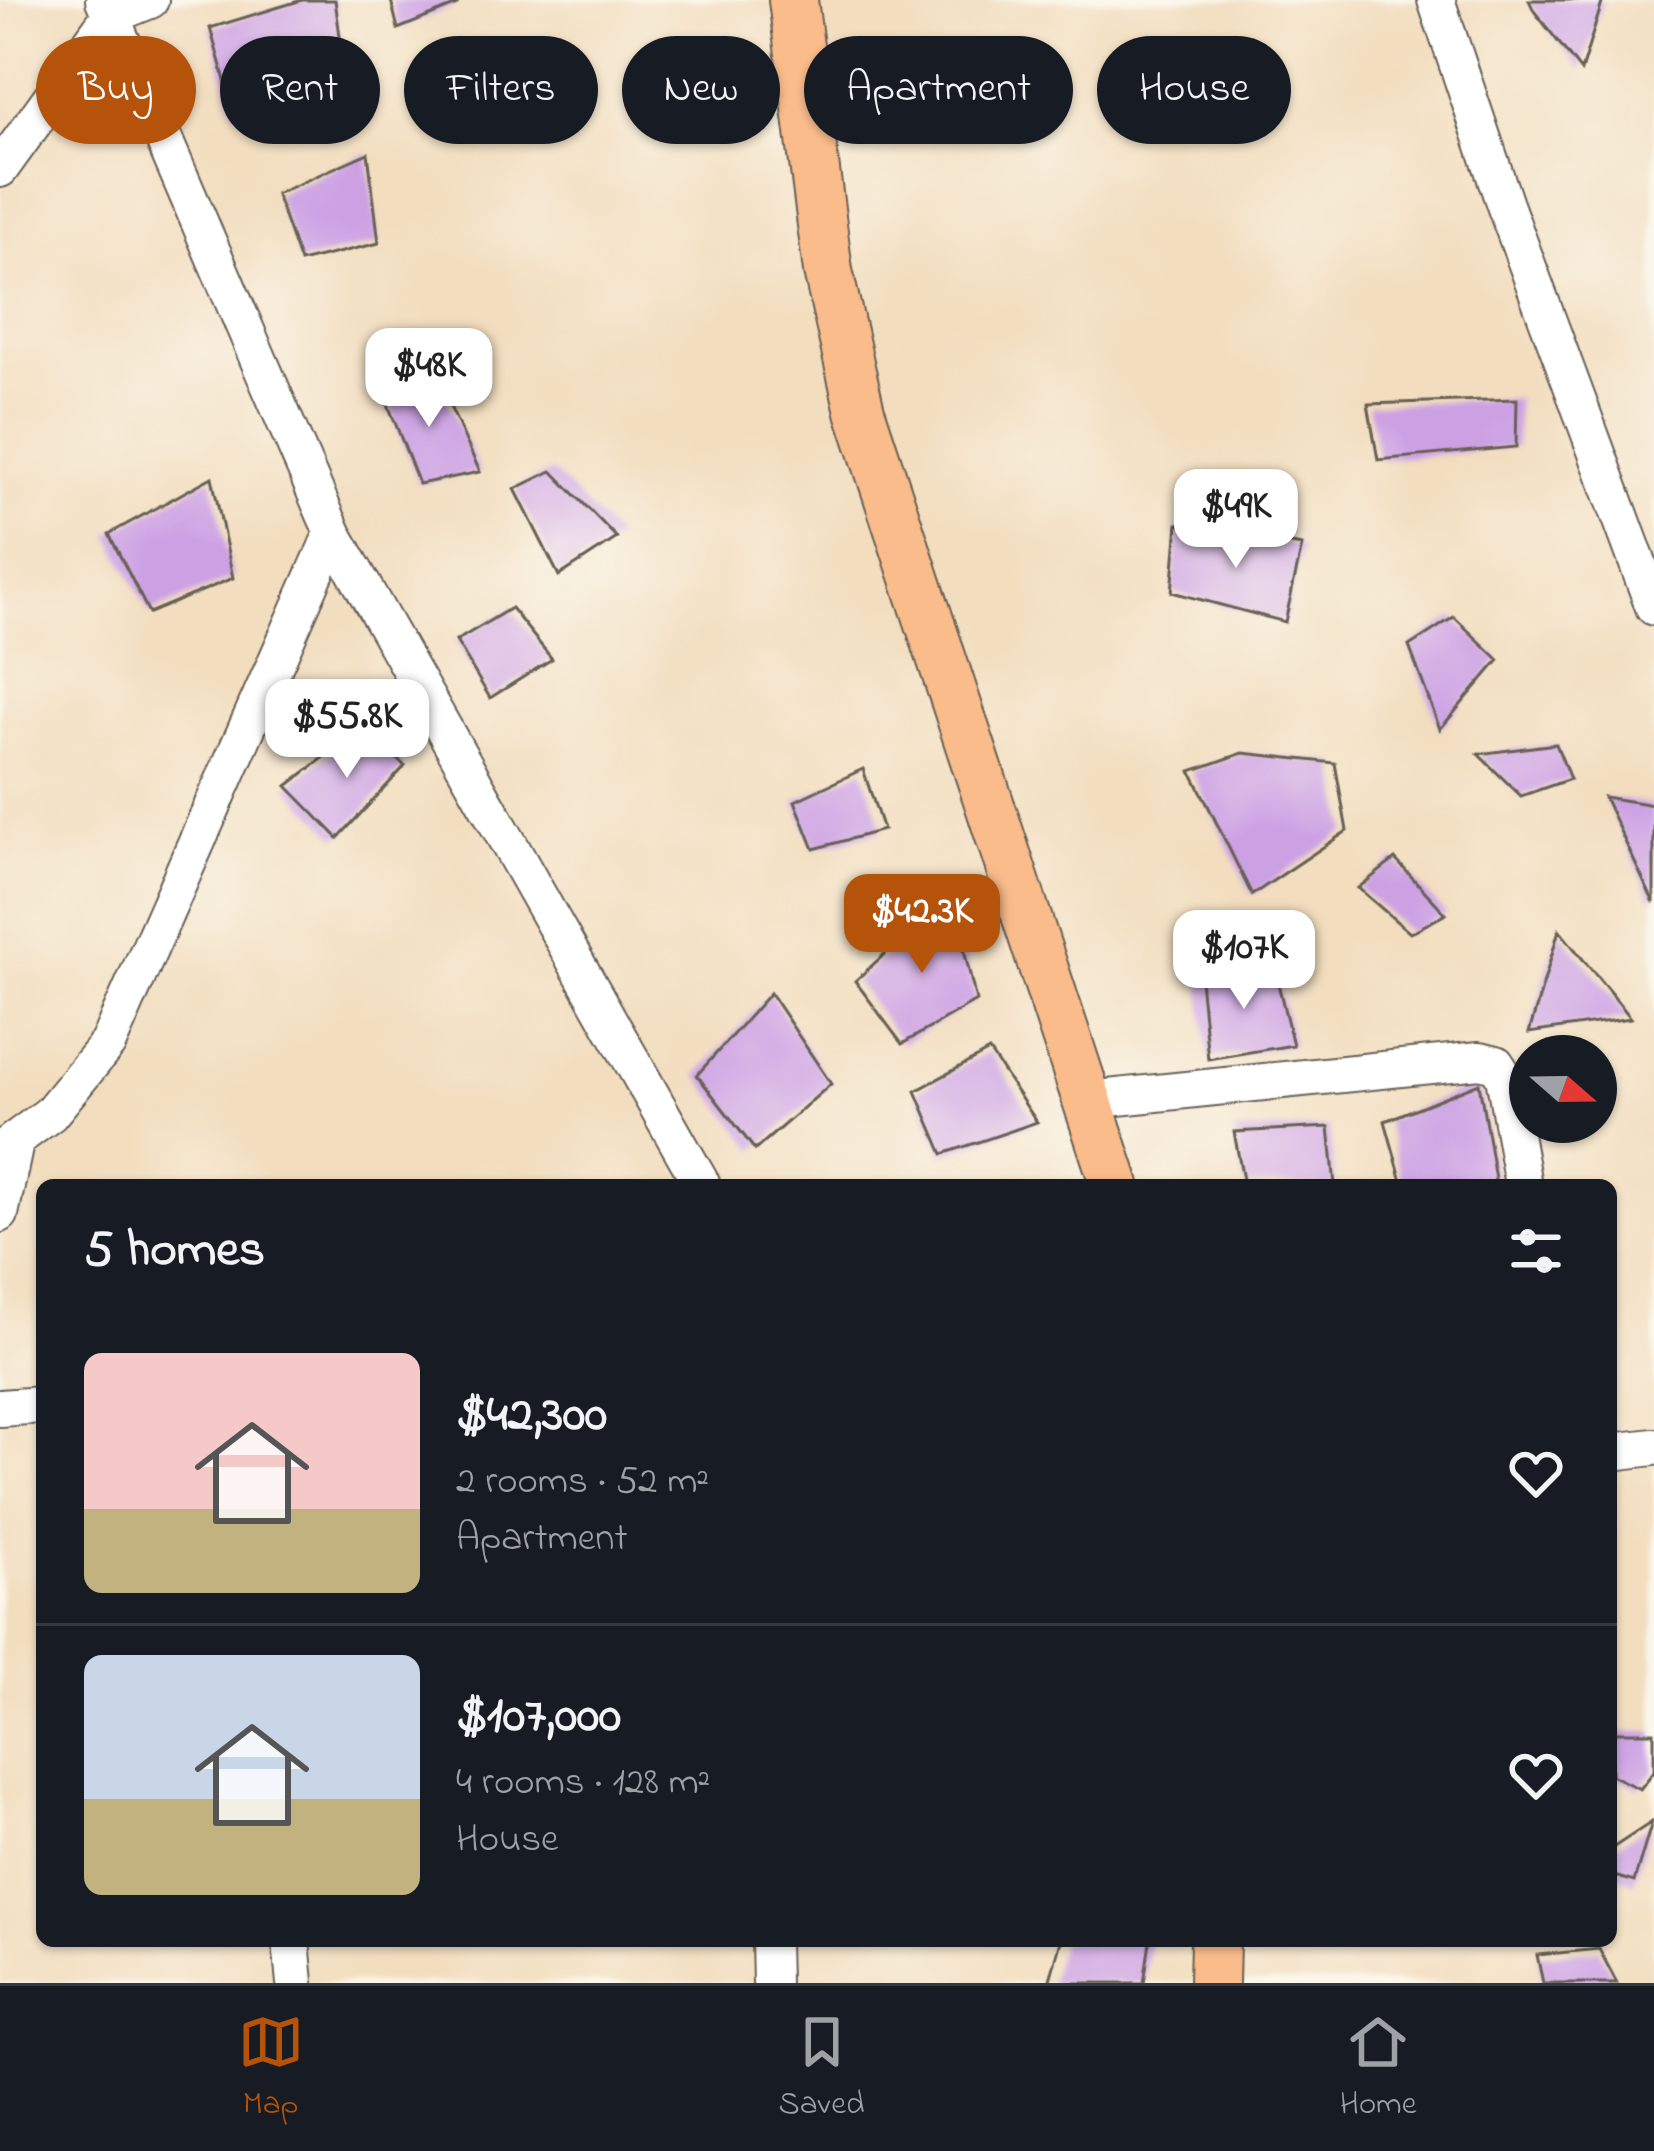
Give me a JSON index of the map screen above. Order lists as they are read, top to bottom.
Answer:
{
  "north": "right",
  "page": {
    "chip": [
      "Buy",
      "Rent",
      "Filters",
      "New",
      "Apartment",
      "House"
    ],
    "price": [
      "$48K",
      "$49K",
      "$55.8K",
      "$42.3K",
      "$107K"
    ],
    "heading": "5 homes",
    "list": [
      {
        "name": "$42,300",
        "note": "2 rooms · 52 m² · Apartment"
      },
      {
        "name": "$107,000",
        "note": "4 rooms · 128 m² · House"
      }
    ],
    "tabs": ["Map", "Saved", "Home"]
  }
}
